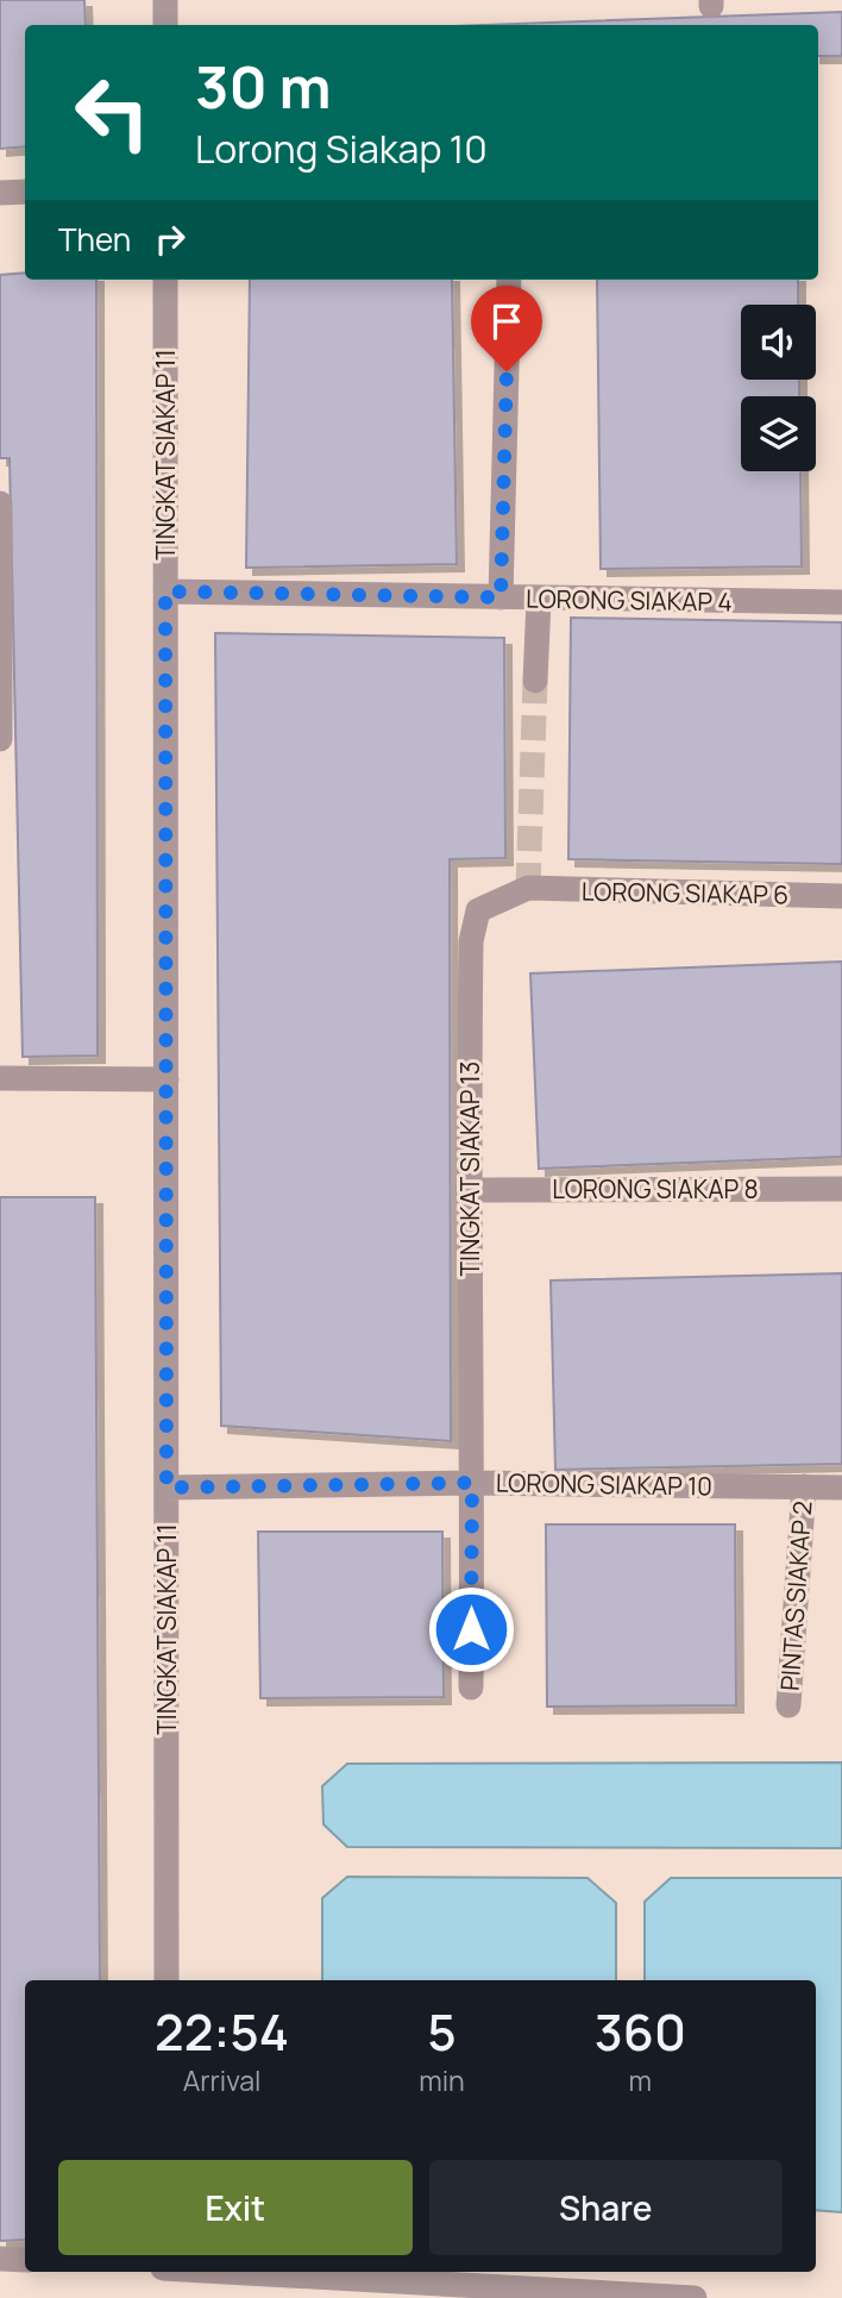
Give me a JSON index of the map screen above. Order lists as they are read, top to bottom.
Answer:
{
  "streets": {
    "street": [
      "TINGKAT SIAKAP 11",
      "LORONG SIAKAP 4",
      "LORONG SIAKAP 6",
      "TINGKAT SIAKAP 13",
      "LORONG SIAKAP 8",
      "LORONG SIAKAP 10",
      "PINTAS SIAKAP 2"
    ]
  },
  "crossings": [
    ["TINGKAT SIAKAP 11", "LORONG SIAKAP 4"],
    ["TINGKAT SIAKAP 11", "LORONG SIAKAP 10"],
    ["LORONG SIAKAP 6", "TINGKAT SIAKAP 13"],
    ["TINGKAT SIAKAP 13", "LORONG SIAKAP 8"],
    ["TINGKAT SIAKAP 13", "LORONG SIAKAP 10"],
    ["LORONG SIAKAP 10", "PINTAS SIAKAP 2"]
  ],
  "page": {
    "turn": ["30 m", "Lorong Siakap 10"],
    "then": "Then",
    "eta": [
      "22:54",
      "Arrival",
      "5",
      "min",
      "360",
      "m"
    ],
    "buttons": ["Exit", "Share"]
  }
}
